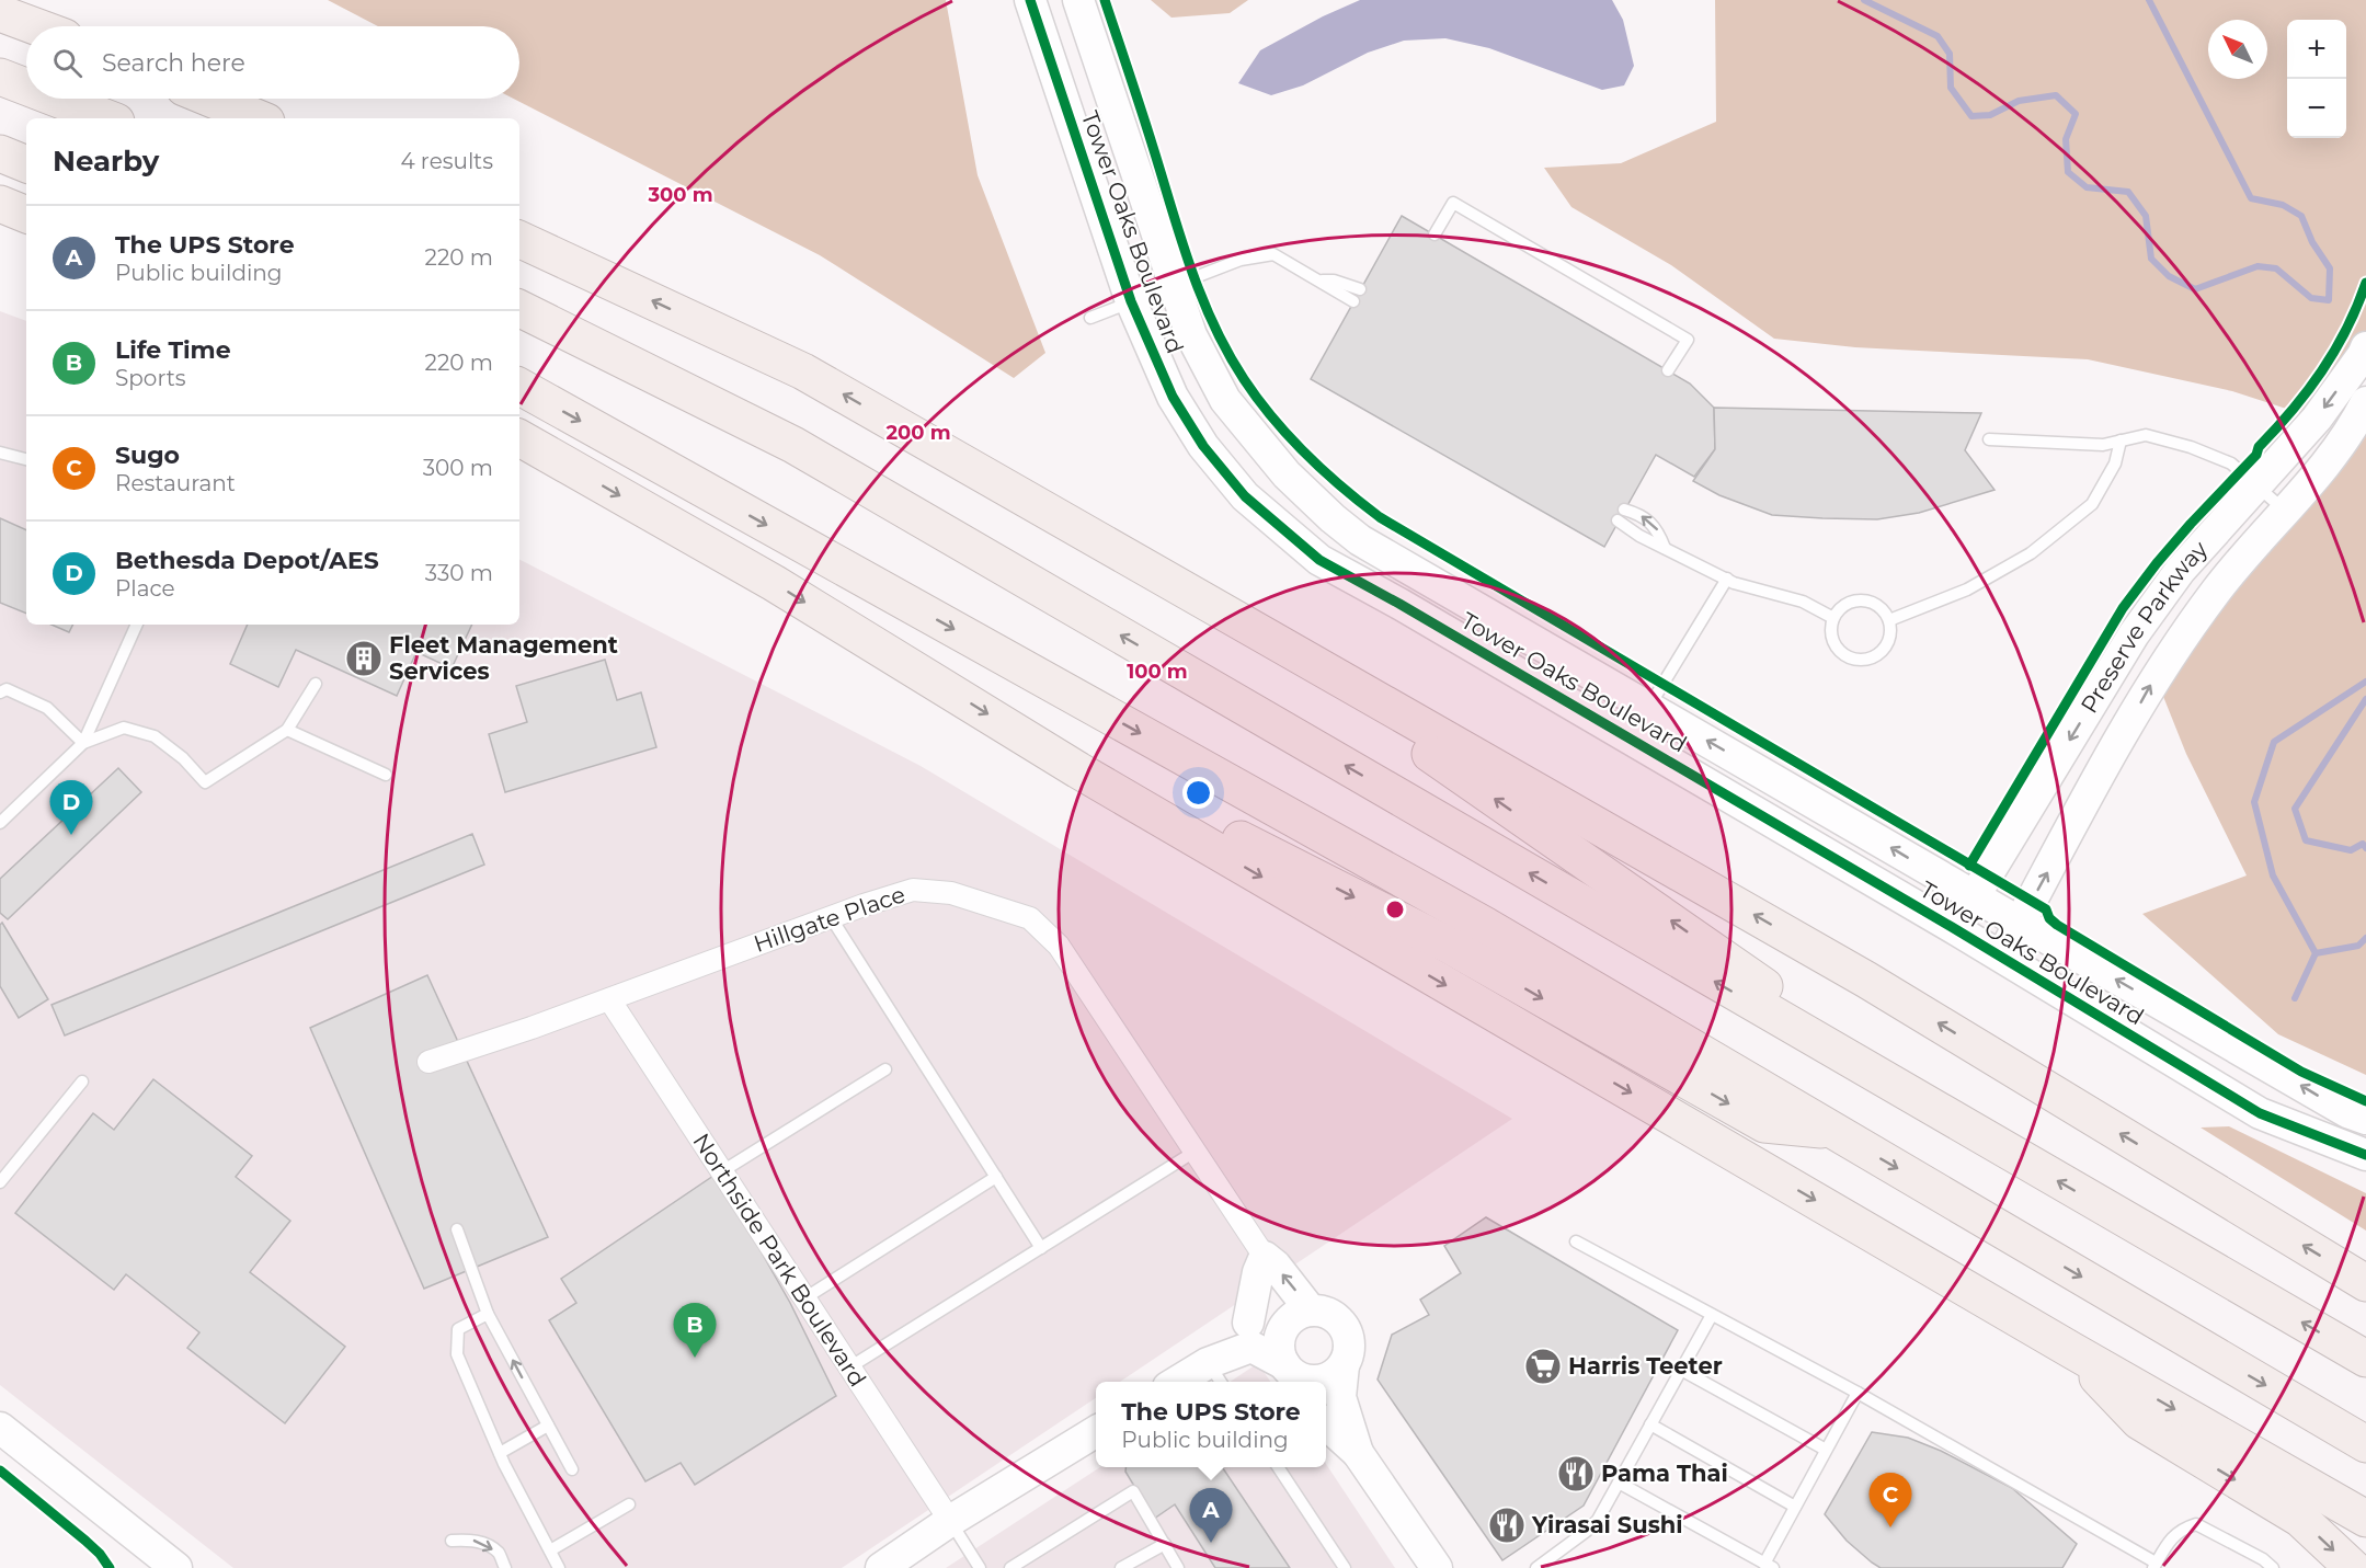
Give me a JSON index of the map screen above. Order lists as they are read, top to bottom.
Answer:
{
  "streets": {
    "street": [
      "Tower Oaks Boulevard",
      "Preserve Parkway",
      "Hillgate Place",
      "Northside Park Boulevard"
    ]
  },
  "crossings": [
    ["Tower Oaks Boulevard", "Preserve Parkway"],
    ["Hillgate Place", "Northside Park Boulevard"]
  ],
  "places": {
    "building": ["Fleet Management Services"],
    "supermarket": ["Harris Teeter"],
    "restaurant": ["Pama Thai", "Yirasai Sushi"]
  },
  "north": "top left",
  "page": {
    "map_buttons": ["+", "−"],
    "search": "Search here",
    "heading": ["Nearby", "4 results"],
    "list": [
      {
        "mark": "A",
        "name": "The UPS Store",
        "note": "Public building",
        "value": "220 m"
      },
      {
        "mark": "B",
        "name": "Life Time",
        "note": "Sports",
        "value": "220 m"
      },
      {
        "mark": "C",
        "name": "Sugo",
        "note": "Restaurant",
        "value": "300 m"
      },
      {
        "mark": "D",
        "name": "Bethesda Depot/AES",
        "note": "Place",
        "value": "330 m"
      }
    ],
    "pins": [
      "D",
      "B",
      "C",
      "A"
    ],
    "popup": ["The UPS Store", "Public building"]
  },
  "rings": ["300 m", "200 m", "100 m"]
}
